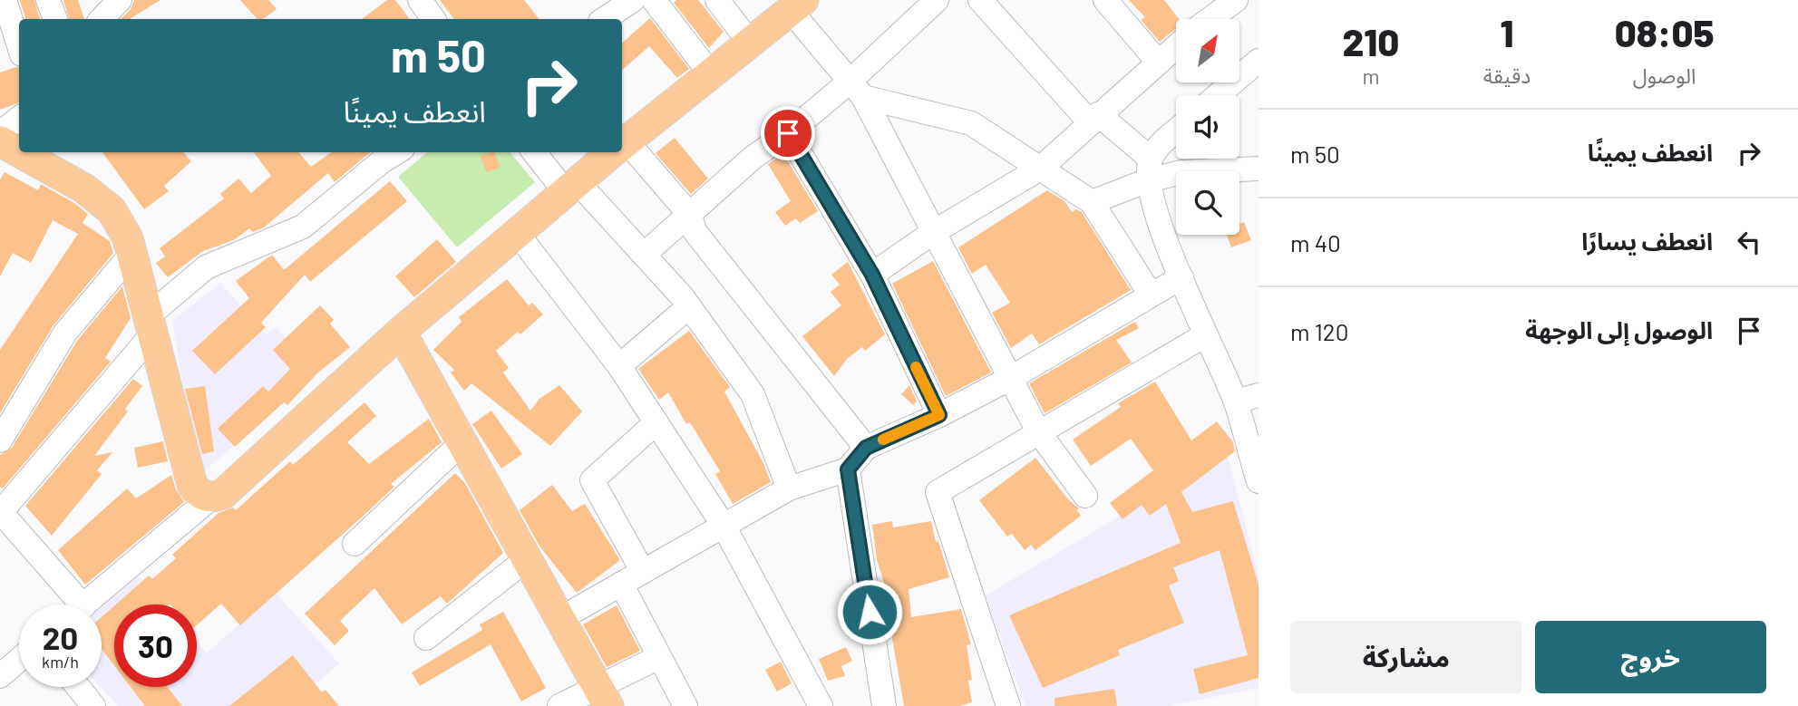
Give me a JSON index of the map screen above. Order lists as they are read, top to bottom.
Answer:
{
  "north": "top right",
  "page": {
    "eta": [
      "08:05",
      "الوصول",
      "1",
      "دقيقة",
      "210",
      "m"
    ],
    "turn": ["50 m", "انعطف يمينًا"],
    "list": [
      {
        "name": "انعطف يمينًا",
        "value": "50 m"
      },
      {
        "name": "انعطف يسارًا",
        "value": "40 m"
      },
      {
        "name": "الوصول إلى الوجهة",
        "value": "120 m"
      }
    ],
    "speed": "20 km/h",
    "limit": "30",
    "buttons": ["خروج", "مشاركة"]
  }
}
